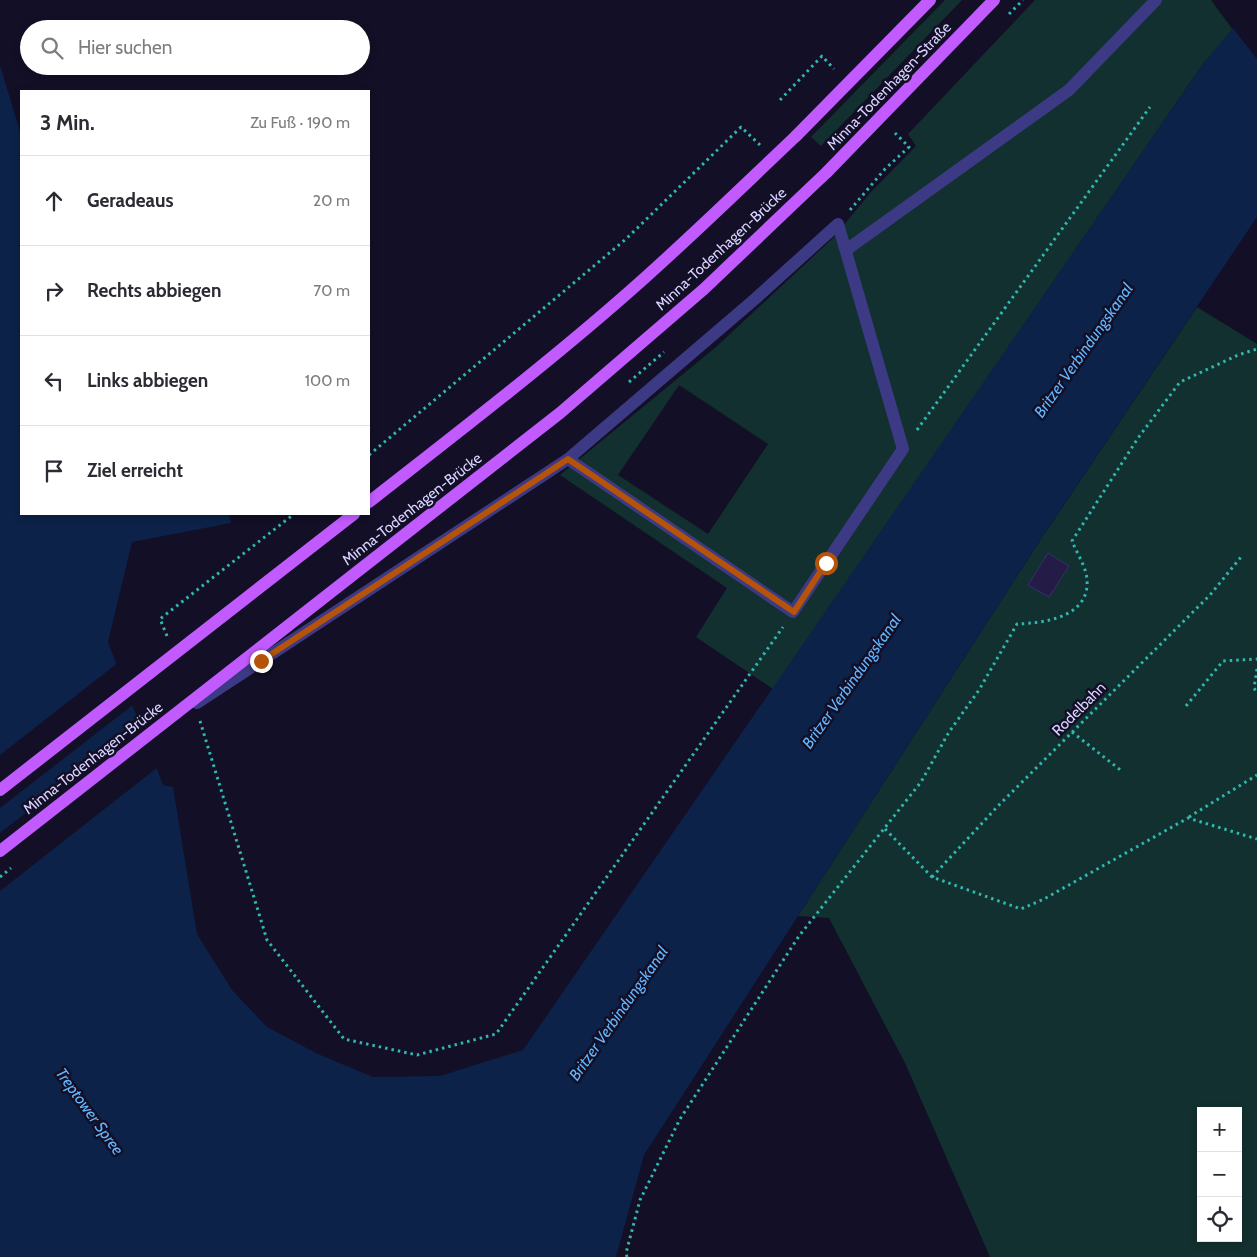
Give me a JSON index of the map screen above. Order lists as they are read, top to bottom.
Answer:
{
  "streets": {
    "main road": ["Minna-Todenhagen-Straße", "Minna-Todenhagen-Brücke"],
    "path": ["Rodelbahn"]
  },
  "crossings": [
    ["Minna-Todenhagen-Straße", "Minna-Todenhagen-Brücke"]
  ],
  "water": ["Britzer Verbindungskanal", "Treptower Spree"],
  "page": {
    "search": "Hier suchen",
    "heading": ["3 Min.", "Zu Fuß · 190 m"],
    "list": [
      ["Geradeaus", "20 m"],
      ["Rechts abbiegen", "70 m"],
      ["Links abbiegen", "100 m"],
      "Ziel erreicht"
    ],
    "map_buttons": ["+", "−"]
  }
}
